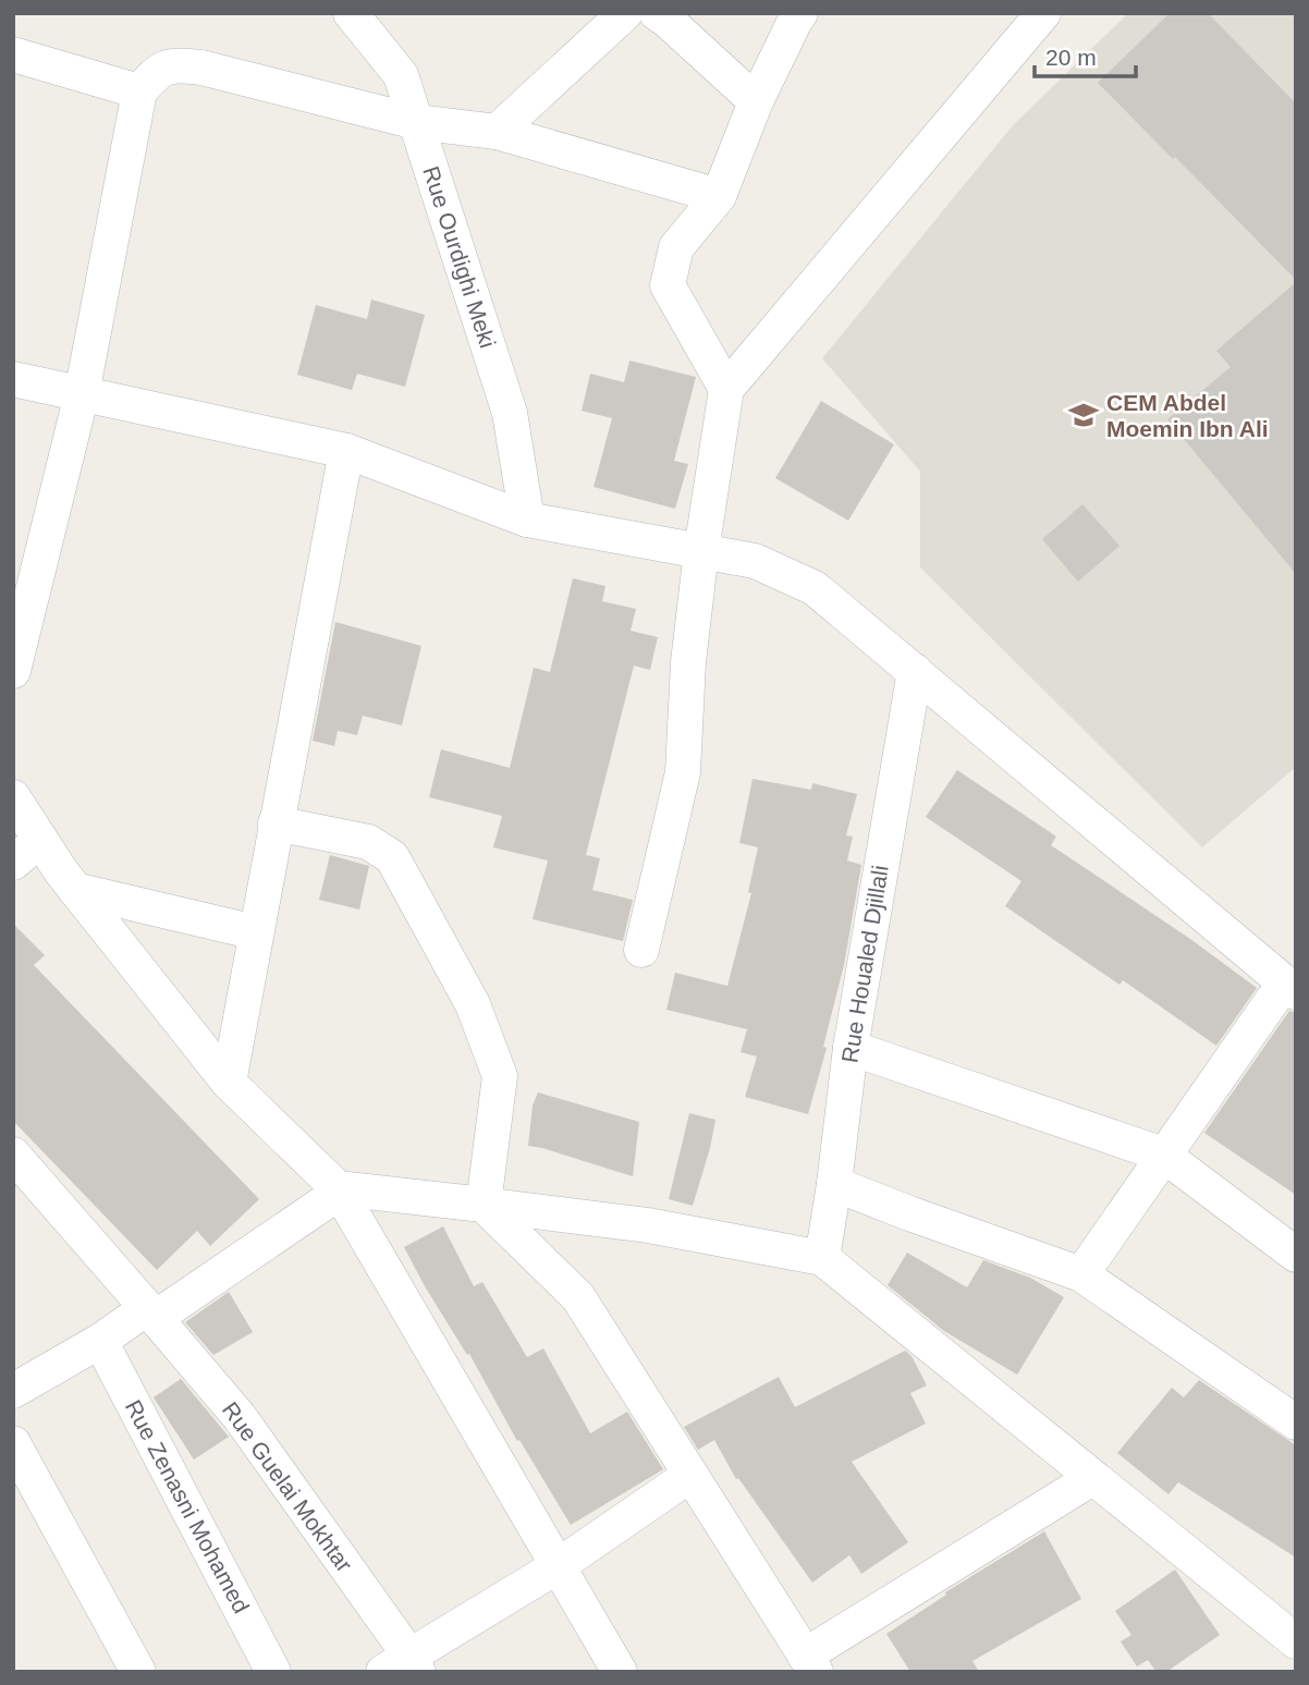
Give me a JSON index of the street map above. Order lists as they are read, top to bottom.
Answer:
{
  "streets": {
    "street": [
      "Rue Ourdighi Meki",
      "Rue Houaled Djillali",
      "Rue Guelai Mokhtar",
      "Rue Zenasni Mohamed"
    ]
  },
  "places": {
    "school or university": ["CEM Abdel Moemin Ibn Ali"]
  },
  "scale_bar": "20 m"
}
